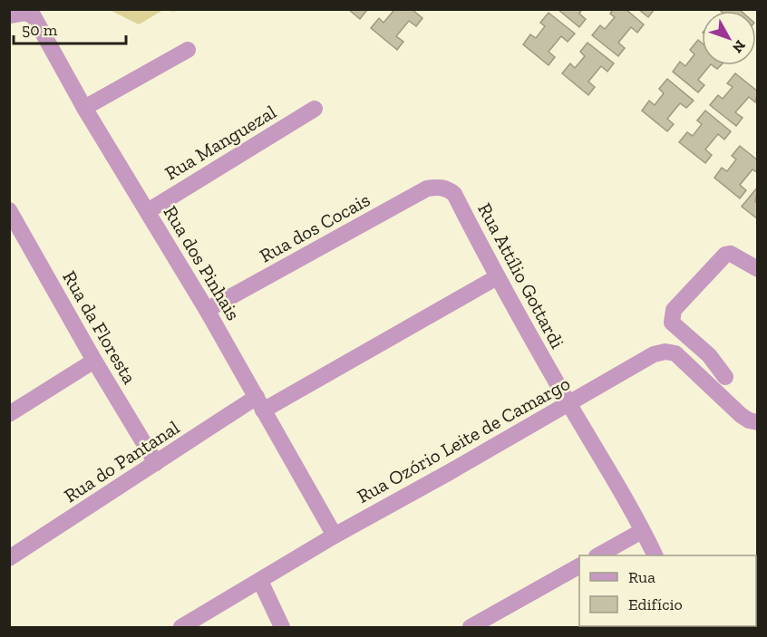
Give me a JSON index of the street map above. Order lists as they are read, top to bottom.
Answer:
{
  "streets": {
    "street": [
      "Rua Manguezal",
      "Rua dos Cocais",
      "Rua dos Pinhais",
      "Rua Attílio Gottardi",
      "Rua da Floresta",
      "Rua Ozório Leite de Camargo",
      "Rua do Pantanal"
    ]
  },
  "crossings": [
    ["Rua Manguezal", "Rua dos Pinhais"],
    ["Rua dos Cocais", "Rua dos Pinhais"],
    ["Rua dos Cocais", "Rua Attílio Gottardi"],
    ["Rua dos Pinhais", "Rua Ozório Leite de Camargo"],
    ["Rua dos Pinhais", "Rua do Pantanal"],
    ["Rua Attílio Gottardi", "Rua Ozório Leite de Camargo"],
    ["Rua Attílio Gottardi", "Rua do Pantanal"],
    ["Rua da Floresta", "Rua do Pantanal"]
  ],
  "legend": ["Rua", "Edifício"],
  "scale_bar": "50 m",
  "north": "bottom right"
}
